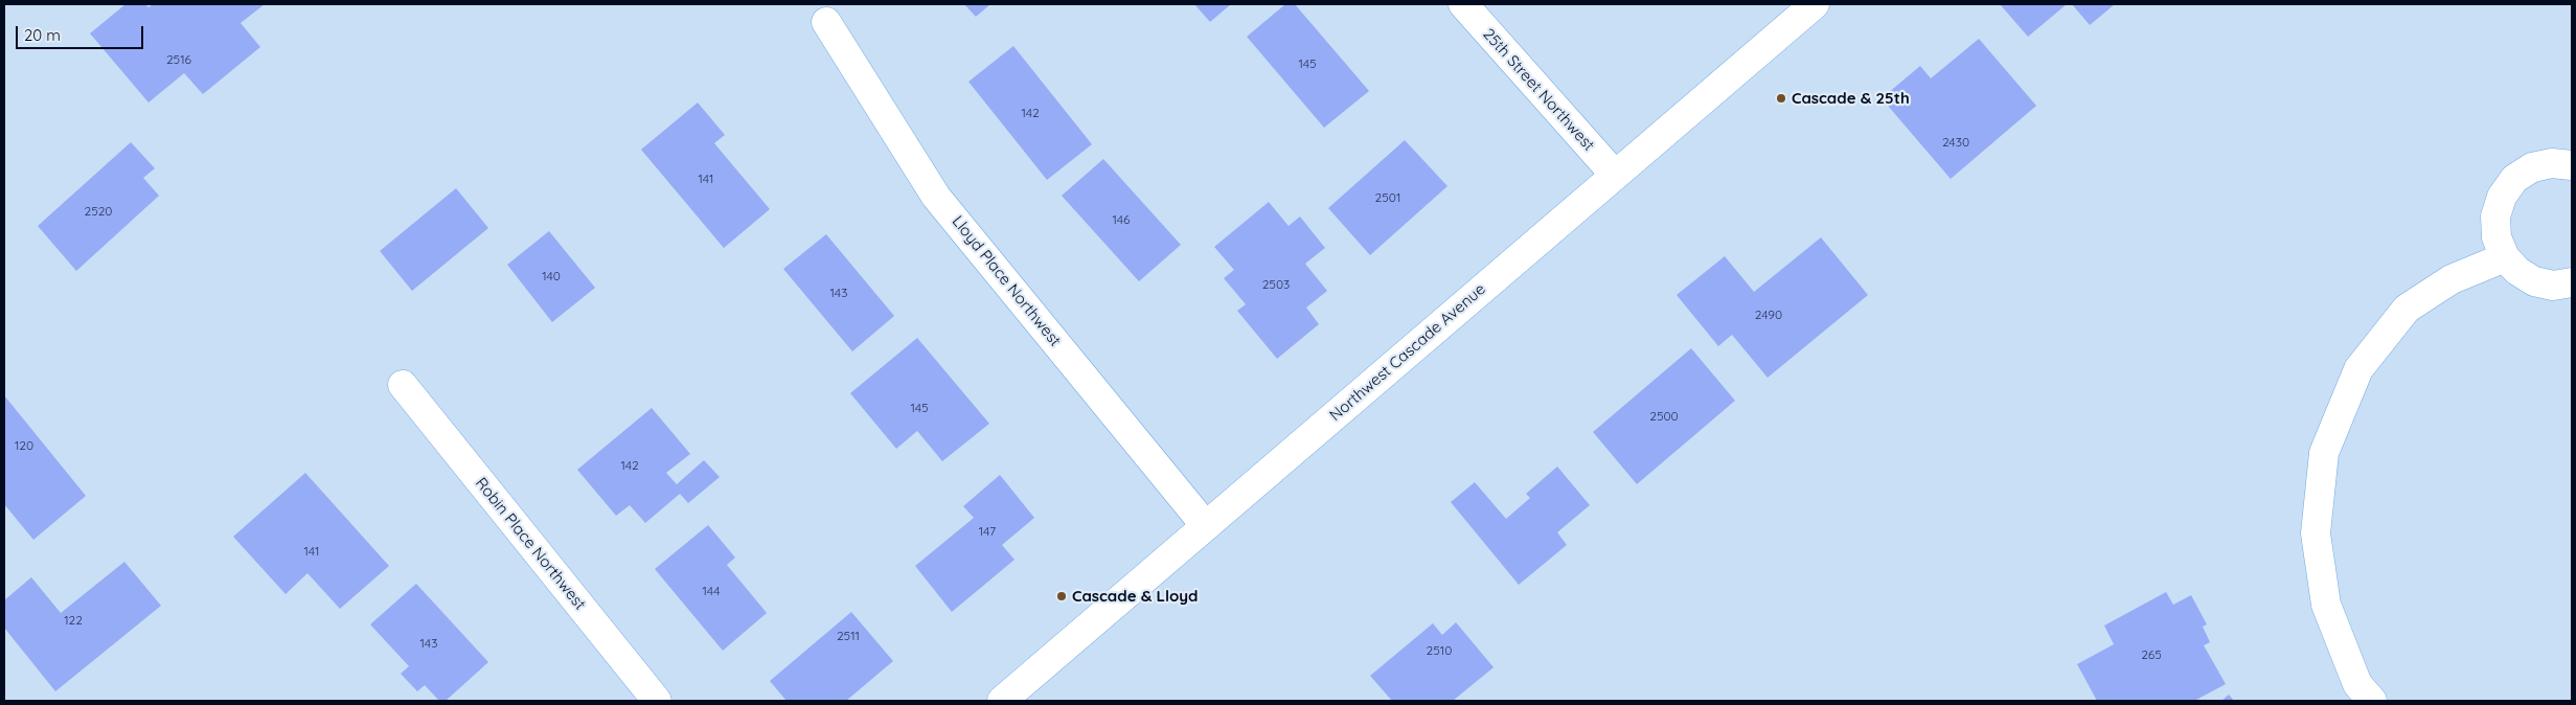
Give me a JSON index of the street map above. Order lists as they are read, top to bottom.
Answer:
{
  "streets": {
    "street": [
      "25th Street Northwest",
      "Lloyd Place Northwest",
      "Northwest Cascade Avenue",
      "Robin Place Northwest"
    ]
  },
  "crossings": [
    ["25th Street Northwest", "Northwest Cascade Avenue"],
    ["Lloyd Place Northwest", "Northwest Cascade Avenue"]
  ],
  "places": ["Cascade & 25th", "Cascade & Lloyd"],
  "house_numbers": [
    "2516",
    "145",
    "142",
    "2430",
    "141",
    "2501",
    "2520",
    "146",
    "140",
    "2503",
    "143",
    "2490",
    "145",
    "2500",
    "120",
    "142",
    "147",
    "141",
    "144",
    "122",
    "2511",
    "143",
    "2510",
    "265"
  ],
  "scale_bar": "20 m"
}
